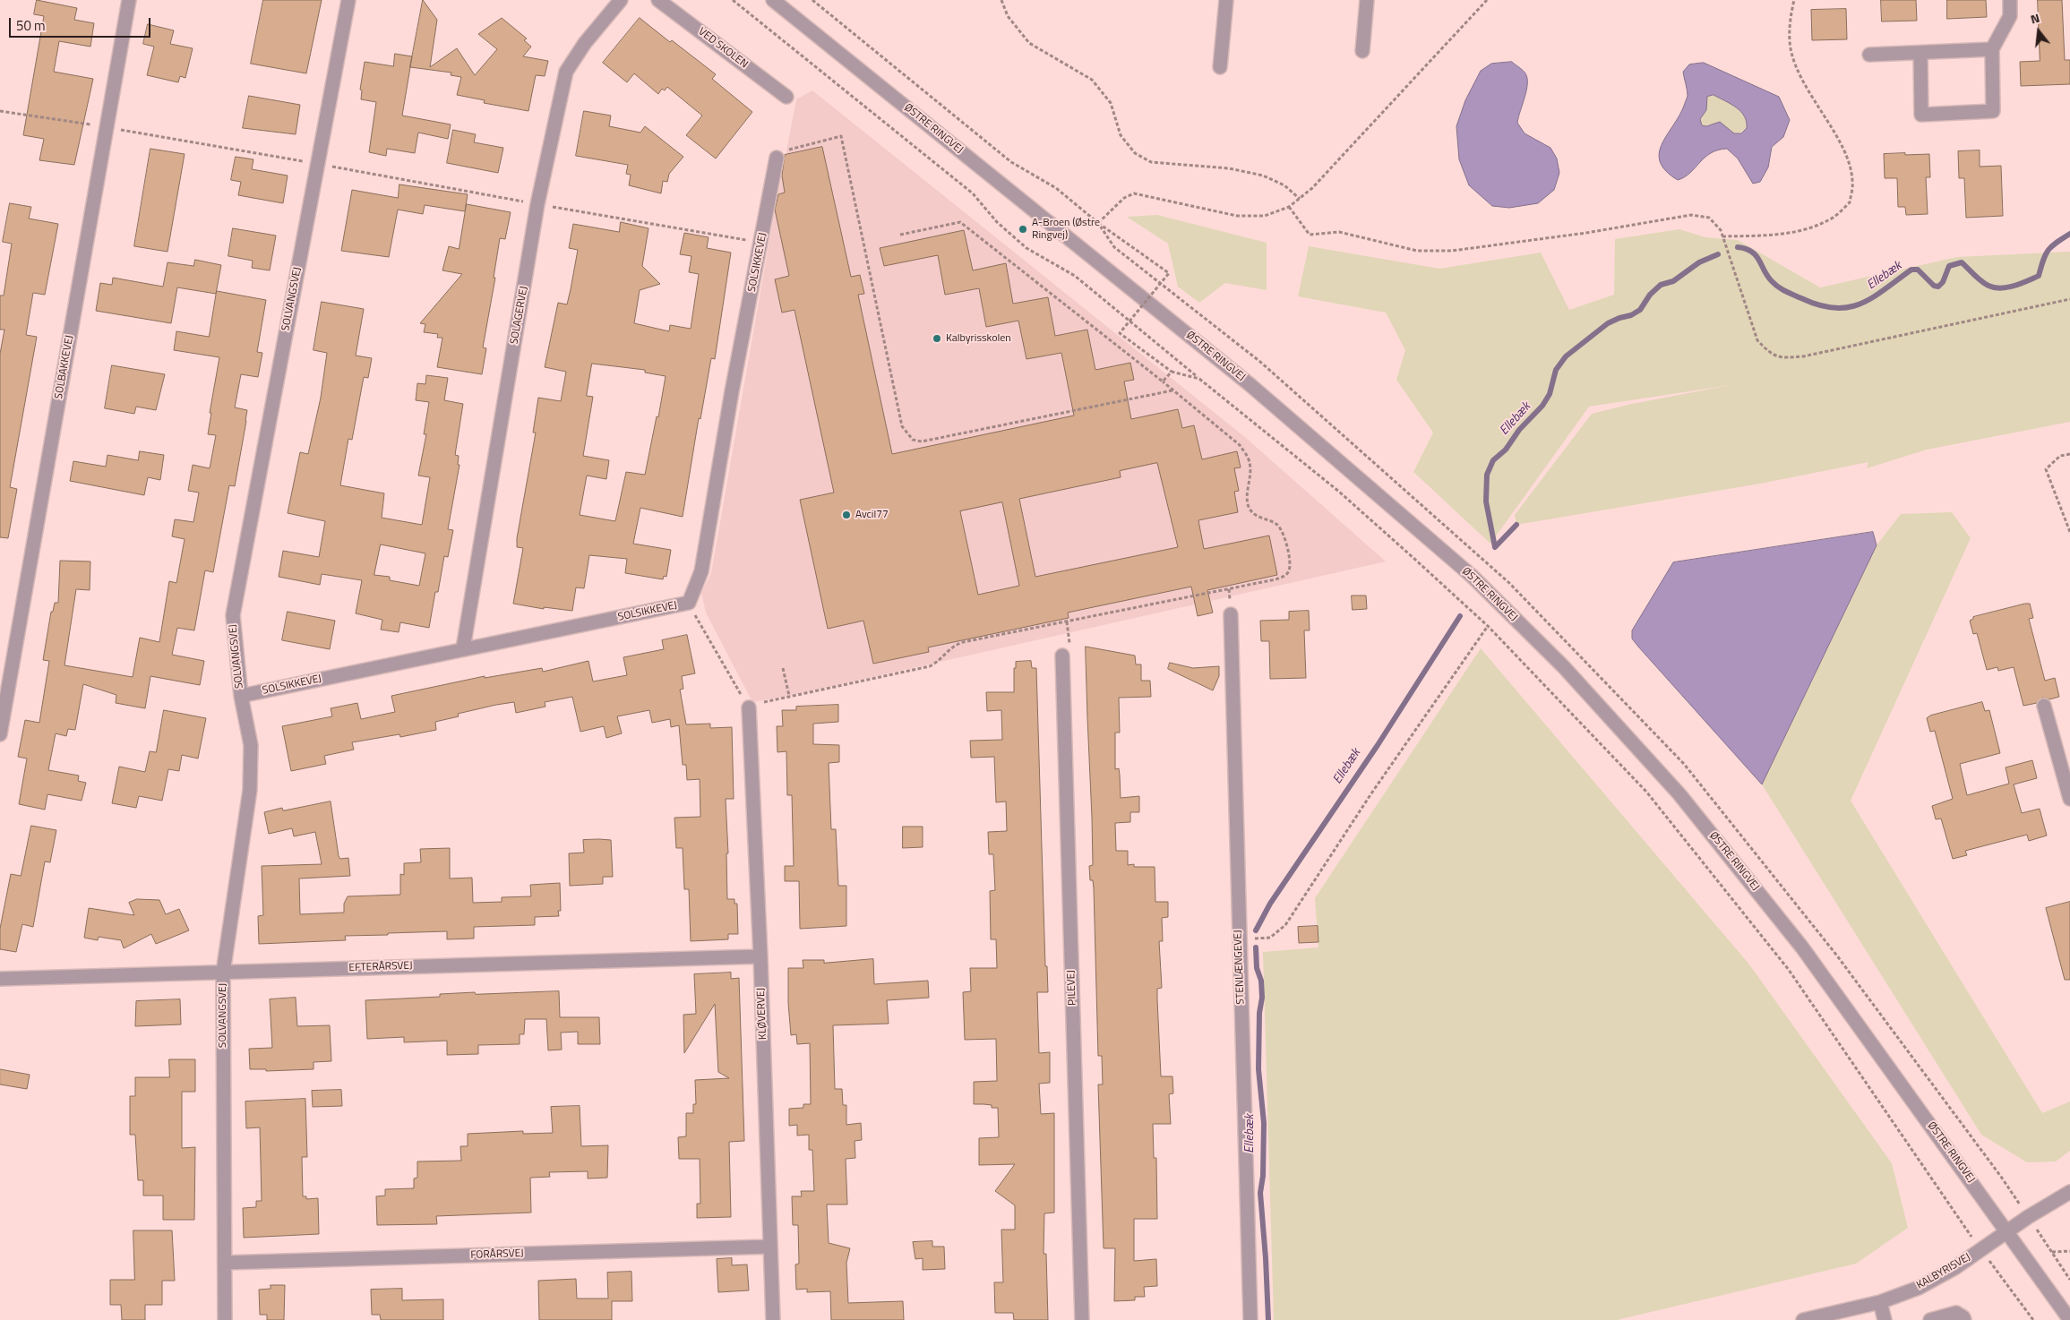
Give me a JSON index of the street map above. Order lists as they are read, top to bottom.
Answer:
{
  "streets": {
    "street": [
      "VED SKOLEN",
      "ØSTRE RINGVEJ",
      "SOLSIKKEVEJ",
      "SOLVANGSVEJ",
      "SOLAGERVEJ",
      "SOLBAKKEVEJ",
      "EFTERÅRSVEJ",
      "STENLÆNGEVEJ",
      "PILEVEJ",
      "KLØVERVEJ",
      "FORÅRSVEJ",
      "KALBYRISVEJ"
    ]
  },
  "crossings": [
    ["ØSTRE RINGVEJ", "KALBYRISVEJ"],
    ["SOLSIKKEVEJ", "SOLVANGSVEJ"],
    ["SOLSIKKEVEJ", "SOLAGERVEJ"],
    ["SOLVANGSVEJ", "EFTERÅRSVEJ"],
    ["SOLVANGSVEJ", "FORÅRSVEJ"],
    ["EFTERÅRSVEJ", "KLØVERVEJ"],
    ["KLØVERVEJ", "FORÅRSVEJ"]
  ],
  "water": ["Ellebæk"],
  "places": ["A-Broen (Østre Ringvej)", "Kalbyrisskolen", "Avcil77"],
  "scale_bar": "50 m",
  "north": "top"
}
